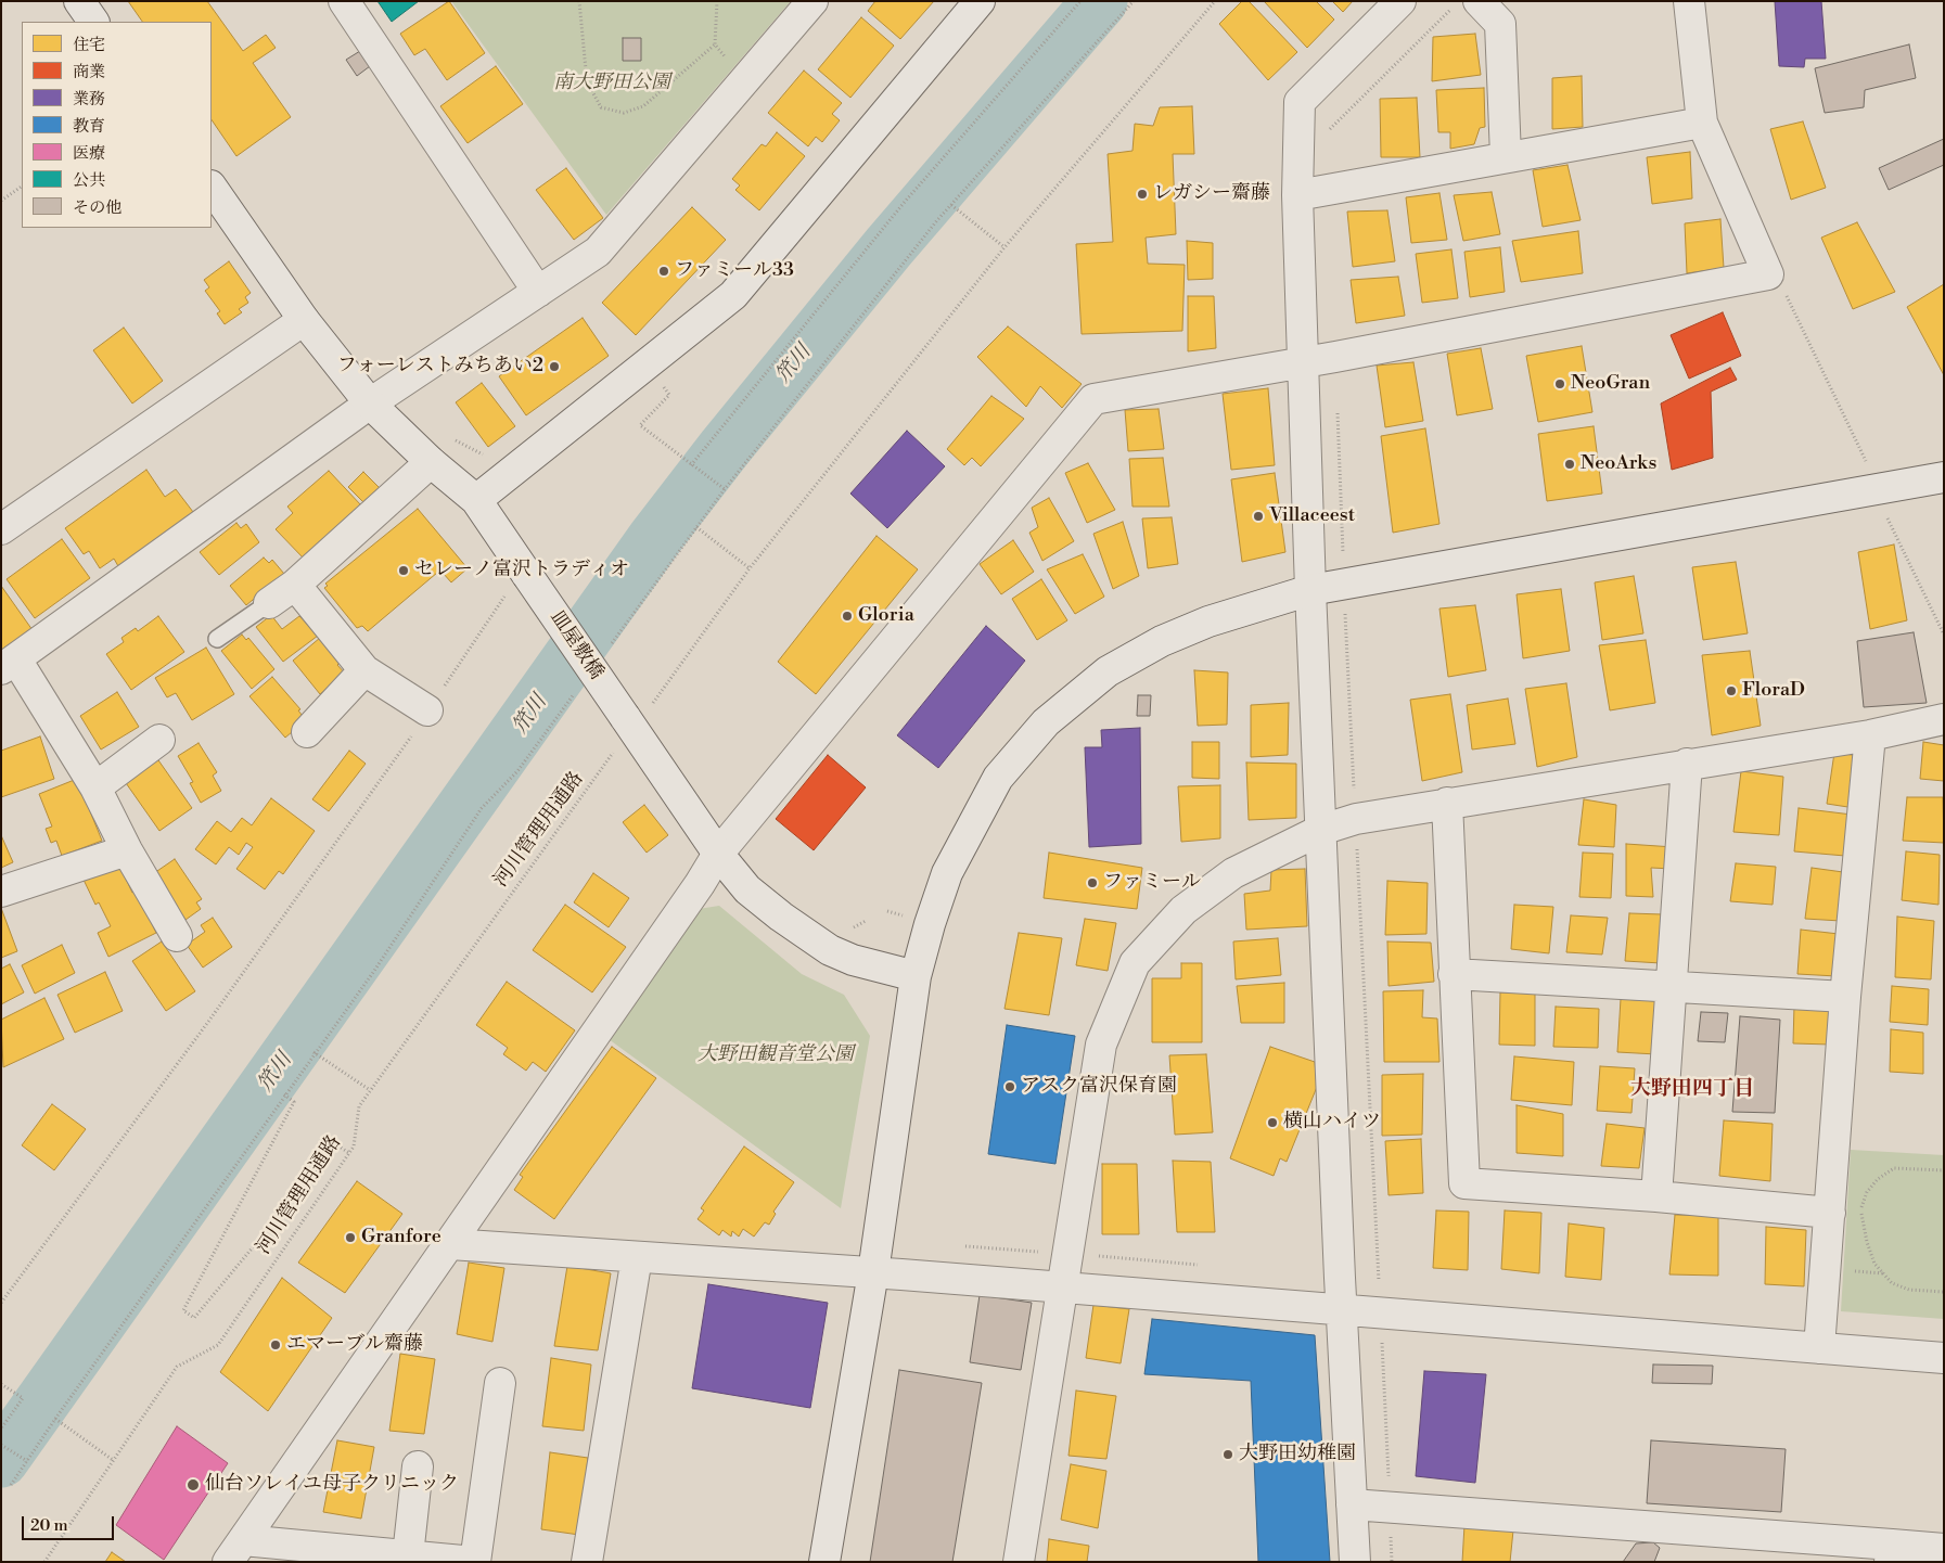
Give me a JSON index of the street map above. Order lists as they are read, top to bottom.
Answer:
{
  "streets": {
    "street": ["皿屋敷橋"],
    "path": ["河川管理用通路"]
  },
  "districts": ["大野田四丁目"],
  "water": ["笊川"],
  "parks": ["南大野田公園", "大野田観音堂公園"],
  "places": [
    "レガシー齋藤",
    "ファミール33",
    "フォーレストみちあい2",
    "NeoGran",
    "NeoArks",
    "Villaceest",
    "セレーノ富沢トラディオ",
    "Gloria",
    "FloraD",
    "ファミール",
    "アスク富沢保育園",
    "横山ハイツ",
    "Granfore",
    "エマーブル齋藤",
    "大野田幼稚園",
    "仙台ソレイユ母子クリニック"
  ],
  "legend": [
    "住宅",
    "商業",
    "業務",
    "教育",
    "医療",
    "公共",
    "その他"
  ],
  "scale_bar": "20 m"
}
